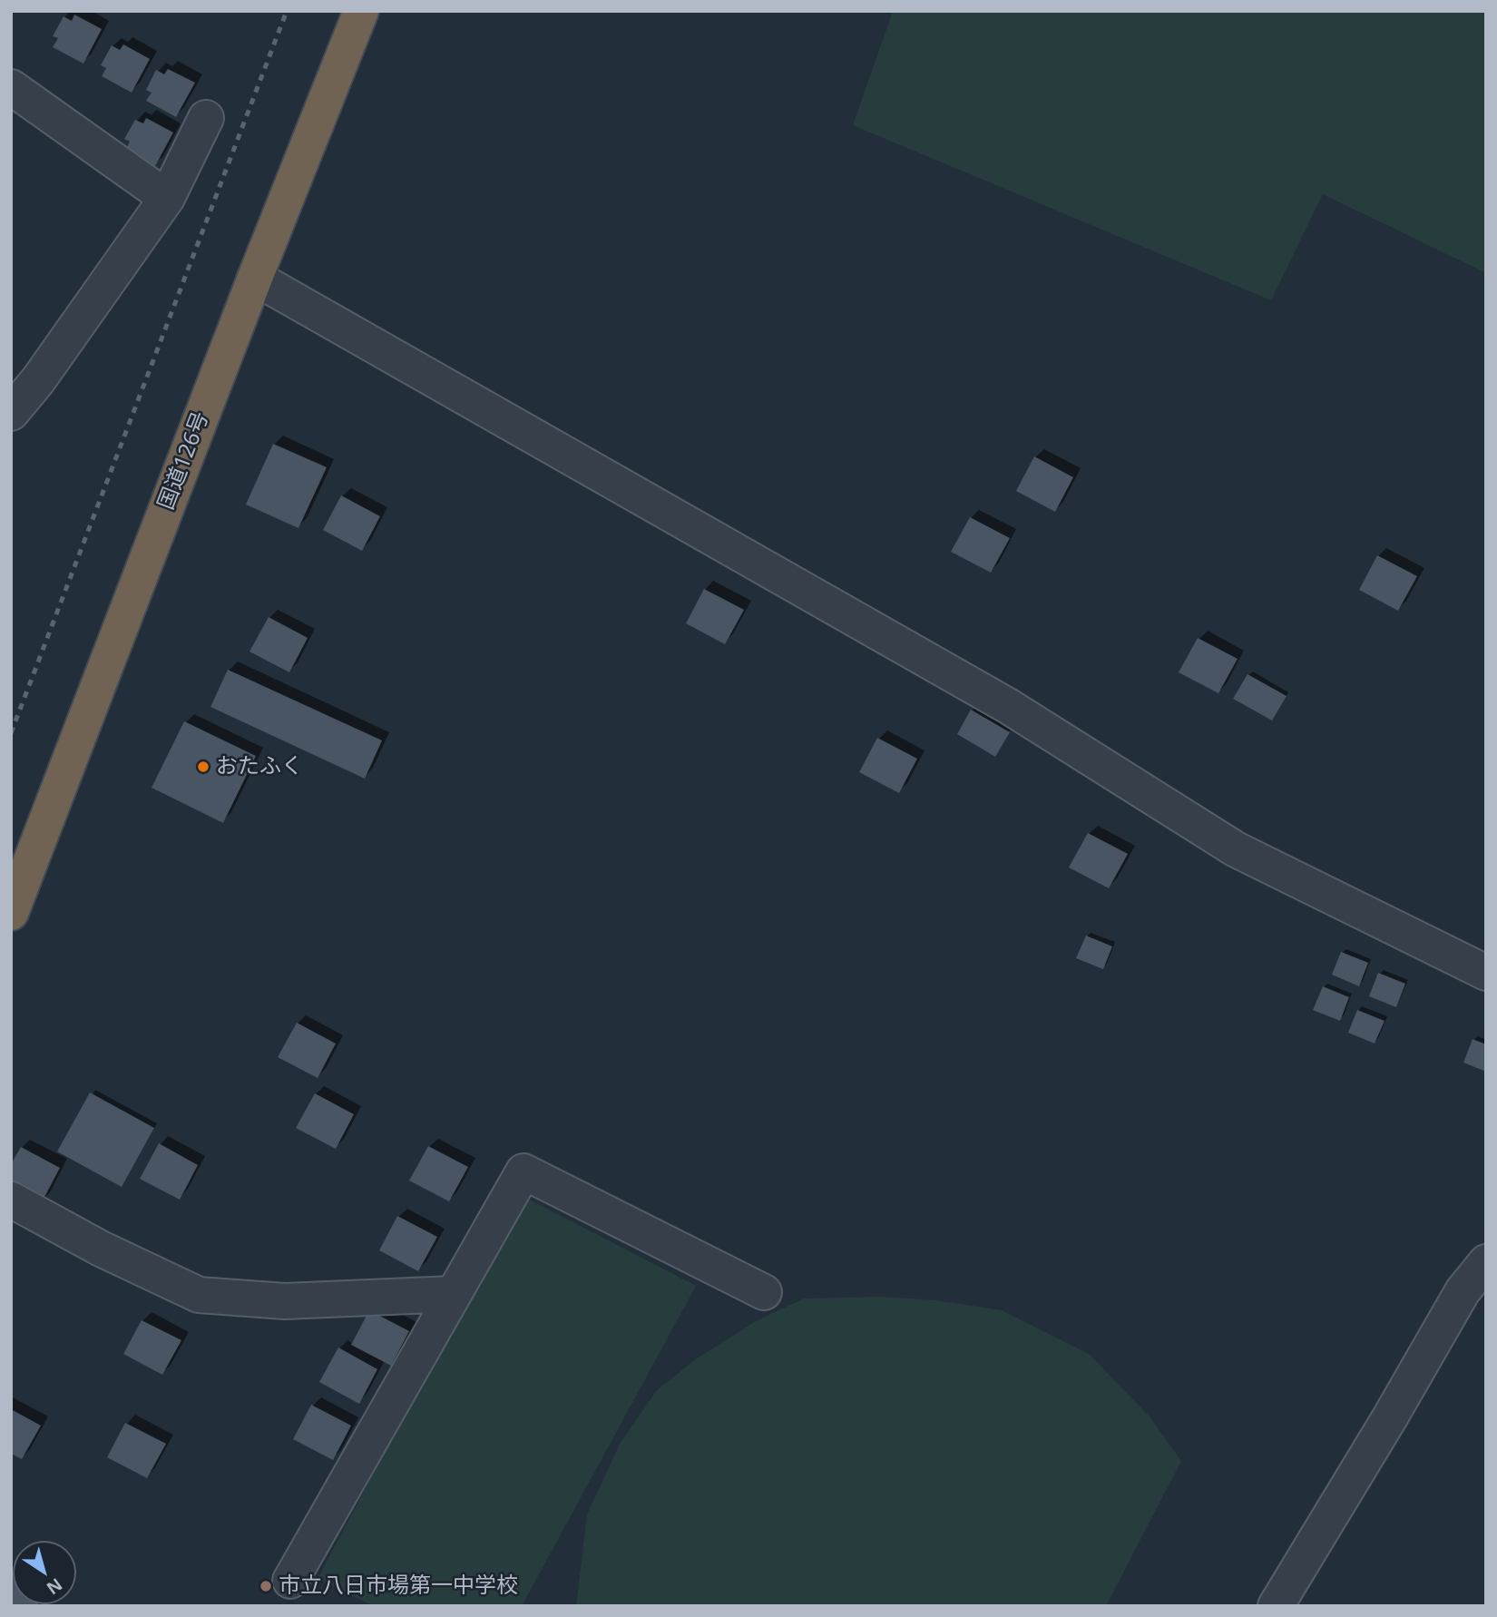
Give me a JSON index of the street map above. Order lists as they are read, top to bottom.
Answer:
{
  "streets": {
    "highway": ["国道126号"]
  },
  "places": ["おたふく", "市立八日市場第一中学校"],
  "north": "bottom right"
}
